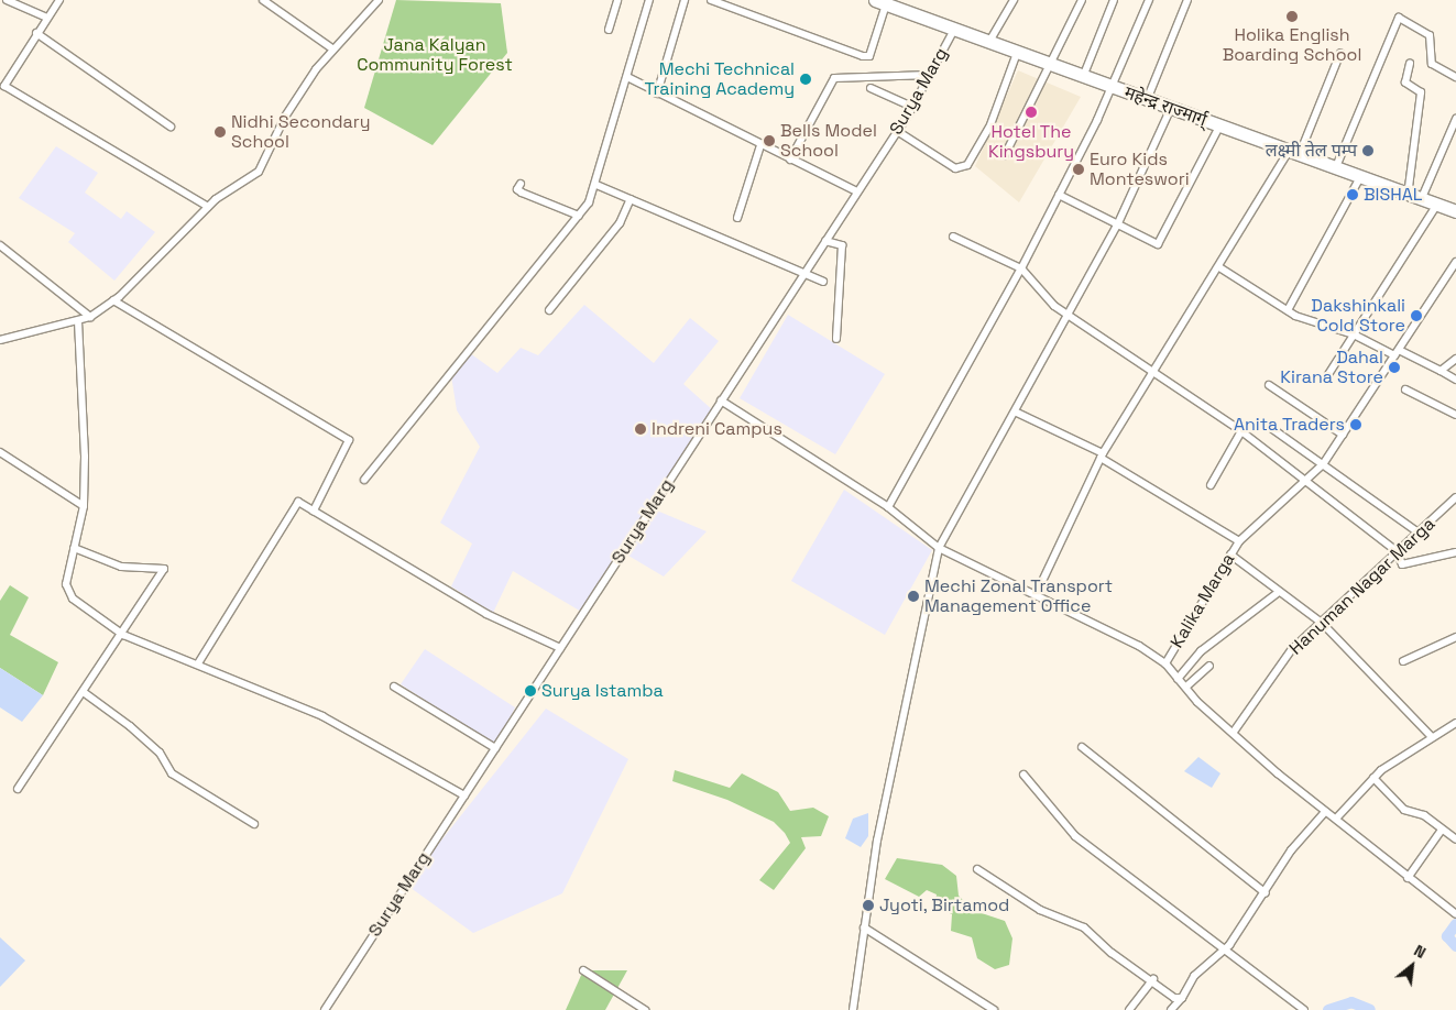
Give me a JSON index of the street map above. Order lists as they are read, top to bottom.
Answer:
{
  "streets": {
    "highway": ["महेन्द्र राज्मार्ग्"],
    "street": ["Surya Marg", "Hanuman Nagar Marga", "Kalika Marga"]
  },
  "crossings": [
    ["Surya Marg", "महेन्द्र राज्मार्ग्"],
    ["Hanuman Nagar Marga", "Kalika Marga"]
  ],
  "parks": ["Jana Kalyan Community Forest"],
  "places": [
    "Holika English Boarding School",
    "Mechi Technical Training Academy",
    "Hotel The Kingsbury",
    "Nidhi Secondary School",
    "Bells Model School",
    "लक्ष्मी तेल पम्प",
    "Euro Kids Monteswori",
    "BISHAL",
    "Dakshinkali Cold Store",
    "Dahal Kirana Store",
    "Anita Traders",
    "Indreni Campus",
    "Mechi Zonal Transport Management Office",
    "Surya Istamba",
    "Jyoti, Birtamod"
  ],
  "north": "top right"
}
